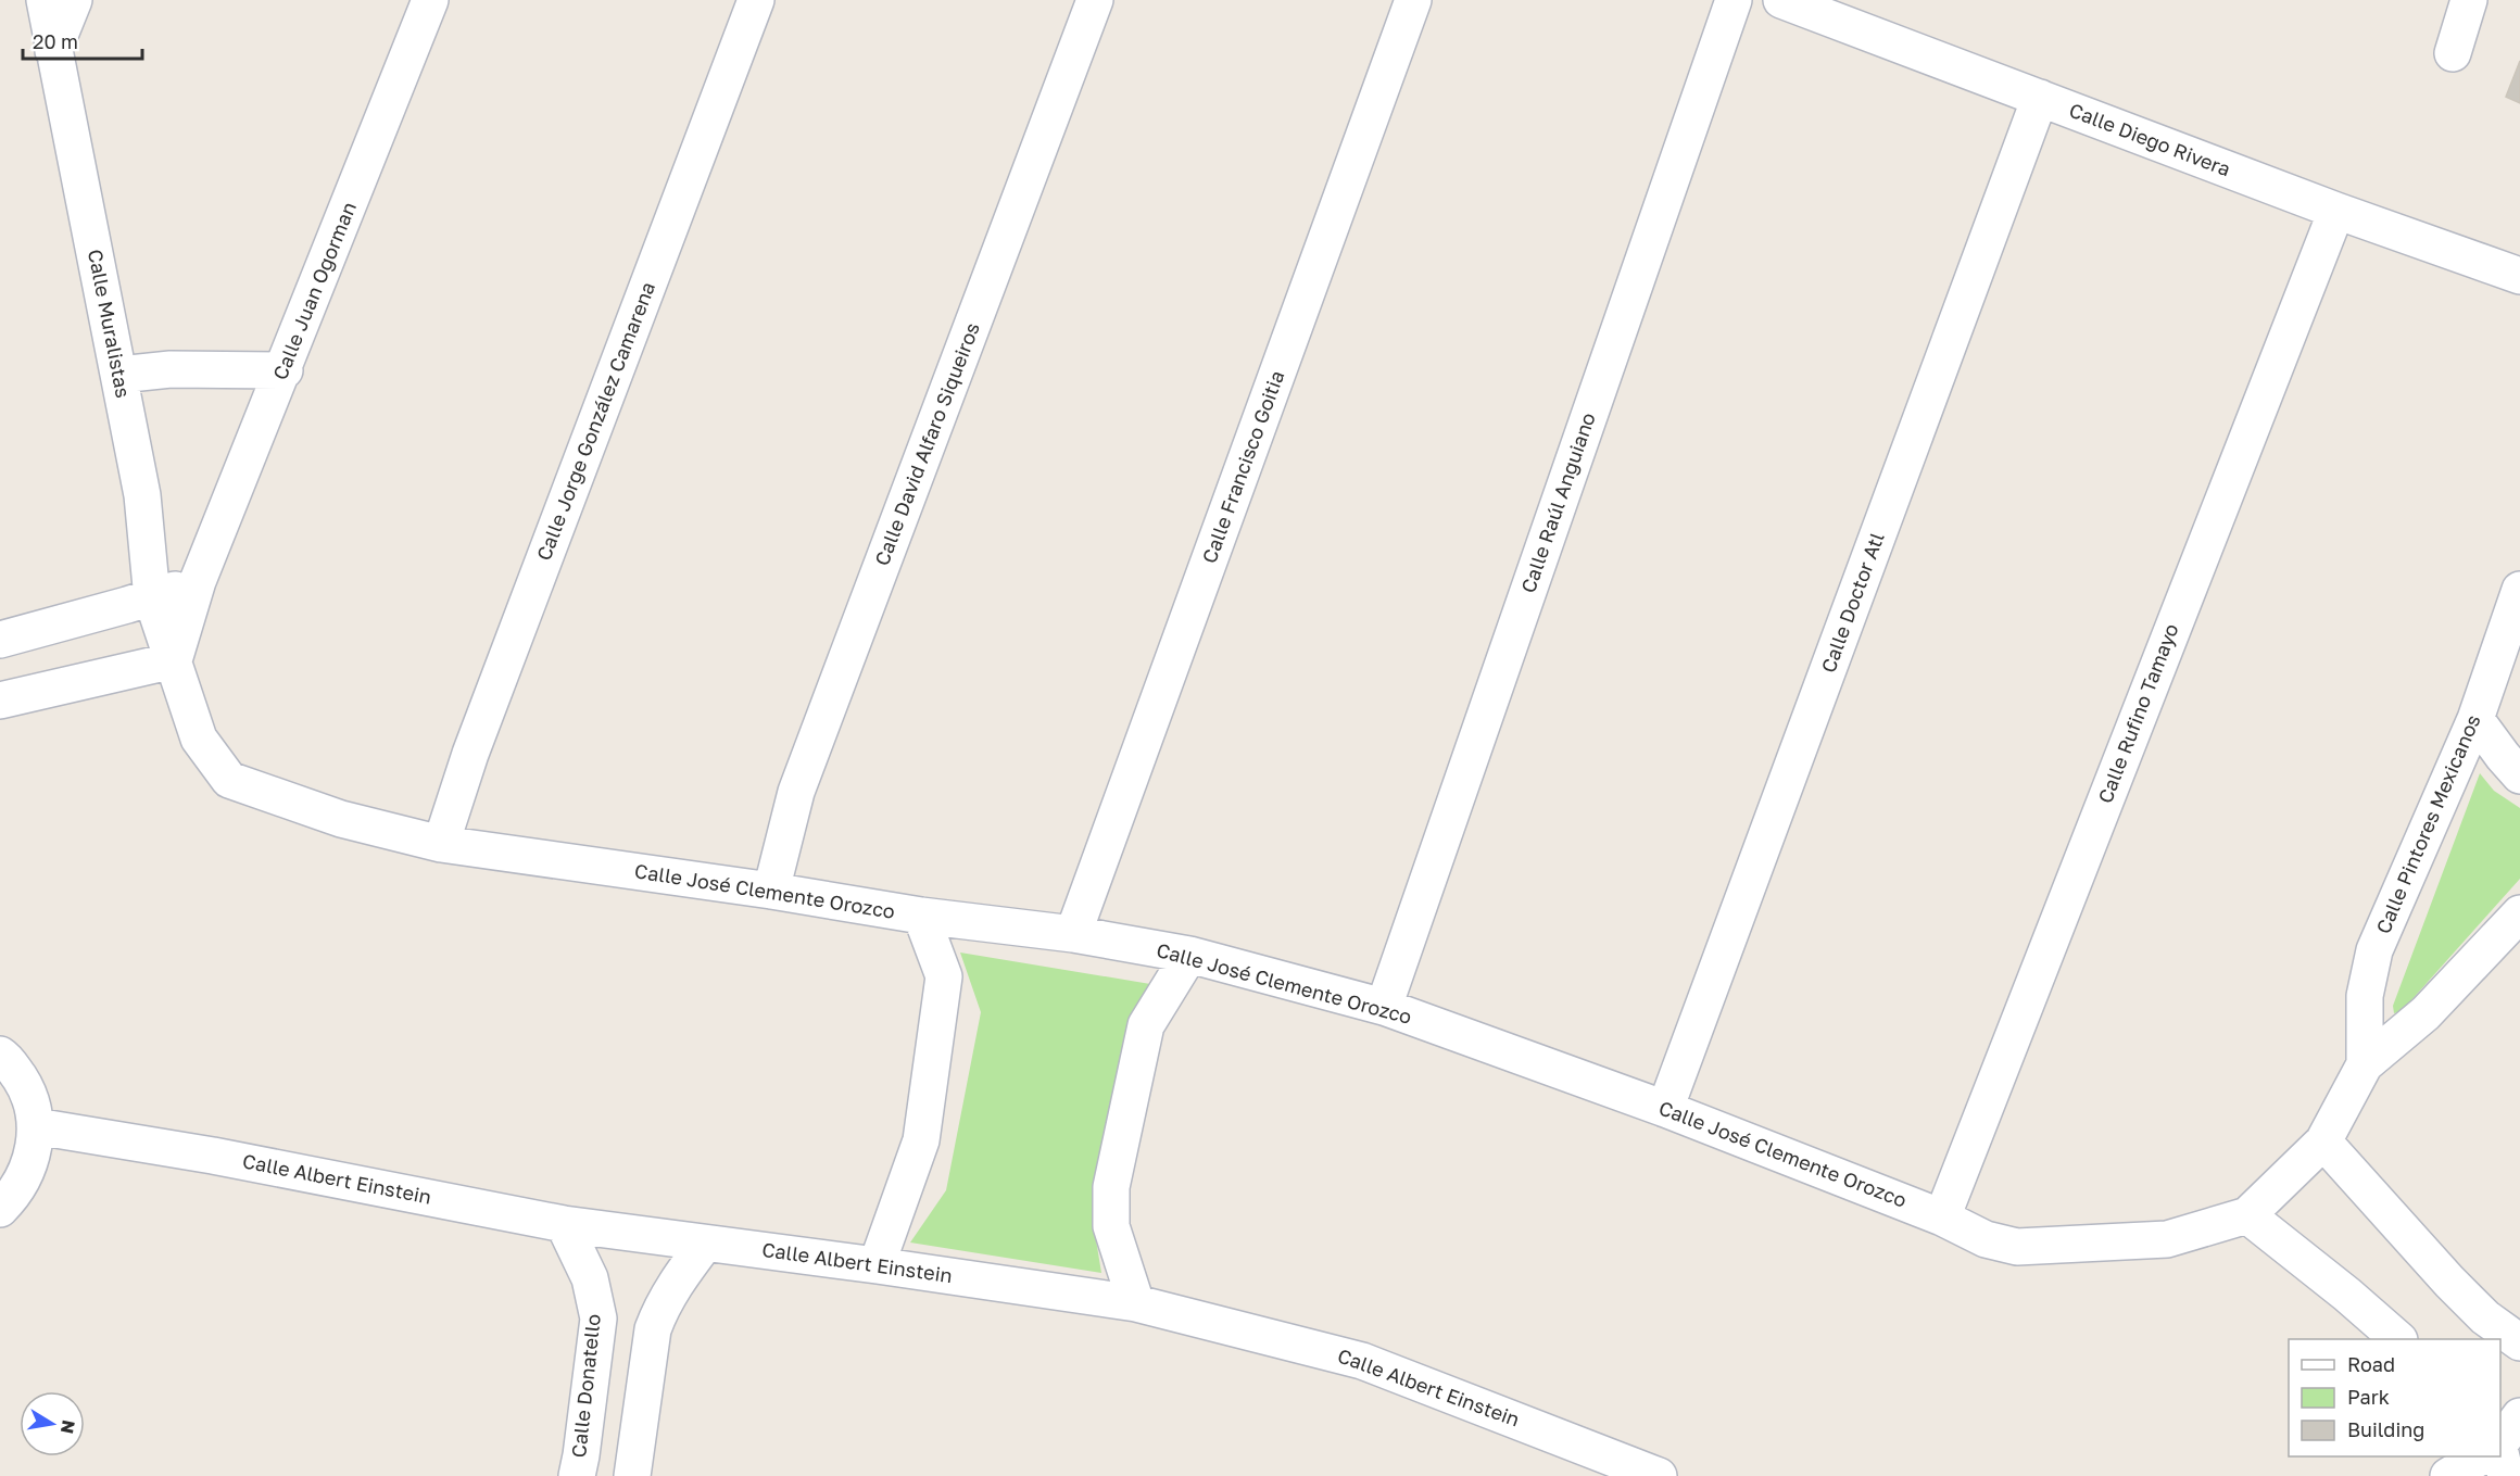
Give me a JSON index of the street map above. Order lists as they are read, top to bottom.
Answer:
{
  "streets": {
    "street": [
      "Calle Diego Rivera",
      "Calle Juan Ogorman",
      "Calle Muralistas",
      "Calle Jorge González Camarena",
      "Calle David Alfaro Siqueiros",
      "Calle Francisco Goitia",
      "Calle Raúl Anguiano",
      "Calle Doctor Atl",
      "Calle Rufino Tamayo",
      "Calle Pintores Mexicanos",
      "Calle José Clemente Orozco",
      "Calle Albert Einstein",
      "Calle Donatello"
    ]
  },
  "crossings": [
    ["Calle Diego Rivera", "Calle Doctor Atl"],
    ["Calle Diego Rivera", "Calle Rufino Tamayo"],
    ["Calle Juan Ogorman", "Calle Muralistas"],
    ["Calle Juan Ogorman", "Calle José Clemente Orozco"],
    ["Calle Muralistas", "Calle José Clemente Orozco"],
    ["Calle Jorge González Camarena", "Calle José Clemente Orozco"],
    ["Calle David Alfaro Siqueiros", "Calle José Clemente Orozco"],
    ["Calle Francisco Goitia", "Calle José Clemente Orozco"],
    ["Calle Raúl Anguiano", "Calle José Clemente Orozco"],
    ["Calle Doctor Atl", "Calle José Clemente Orozco"],
    ["Calle Rufino Tamayo", "Calle José Clemente Orozco"],
    ["Calle Pintores Mexicanos", "Calle José Clemente Orozco"],
    ["Calle Albert Einstein", "Calle Donatello"]
  ],
  "legend": ["Road", "Park", "Building"],
  "scale_bar": "20 m",
  "north": "right"
}
